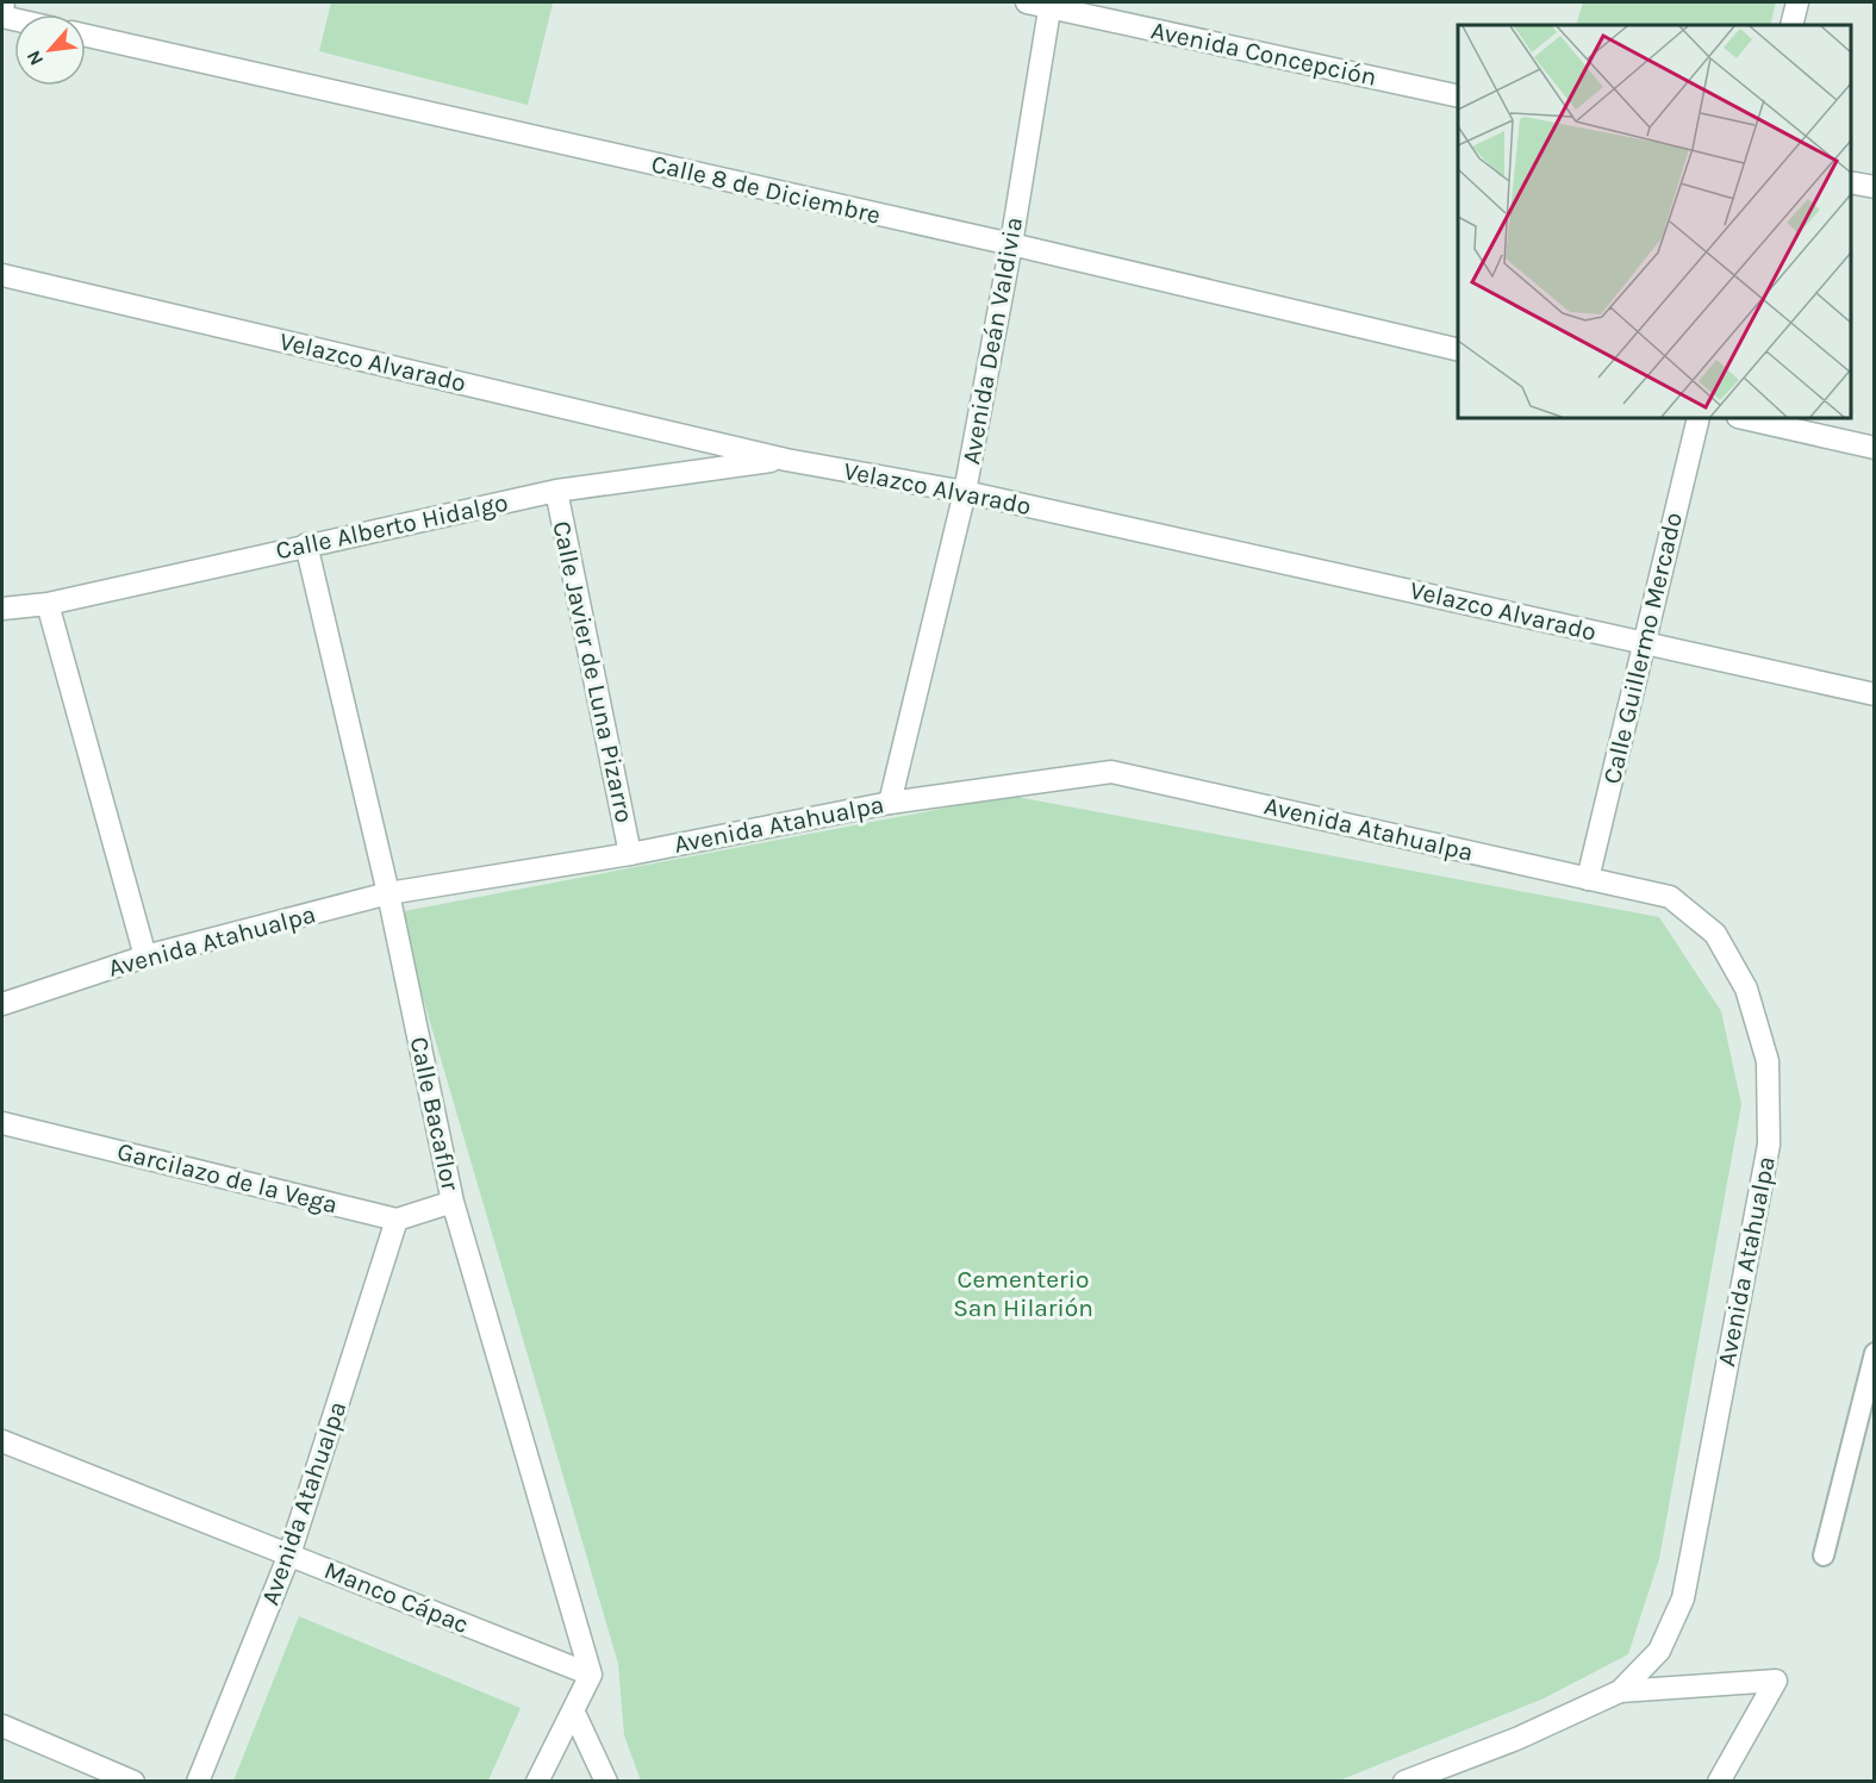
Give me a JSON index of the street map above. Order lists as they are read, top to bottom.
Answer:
{
  "streets": {
    "street": [
      "Avenida Concepción",
      "Calle 8 de Diciembre",
      "Avenida Deán Valdivia",
      "Velazco Alvarado",
      "Calle Alberto Hidalgo",
      "Calle Guillermo Mercado",
      "Calle Javier de Luna Pizarro",
      "Avenida Atahualpa",
      "Calle Bacaflor",
      "Garcilazo de la Vega",
      "Manco Cápac"
    ]
  },
  "crossings": [
    ["Avenida Concepción", "Avenida Deán Valdivia"],
    ["Calle 8 de Diciembre", "Avenida Deán Valdivia"],
    ["Avenida Deán Valdivia", "Velazco Alvarado"],
    ["Avenida Deán Valdivia", "Avenida Atahualpa"],
    ["Velazco Alvarado", "Calle Alberto Hidalgo"],
    ["Velazco Alvarado", "Calle Guillermo Mercado"],
    ["Calle Alberto Hidalgo", "Calle Javier de Luna Pizarro"],
    ["Calle Alberto Hidalgo", "Calle Bacaflor"],
    ["Calle Guillermo Mercado", "Avenida Atahualpa"],
    ["Calle Javier de Luna Pizarro", "Avenida Atahualpa"],
    ["Avenida Atahualpa", "Calle Bacaflor"],
    ["Avenida Atahualpa", "Garcilazo de la Vega"],
    ["Avenida Atahualpa", "Manco Cápac"],
    ["Calle Bacaflor", "Manco Cápac"]
  ],
  "parks": ["Cementerio San Hilarión"],
  "north": "bottom left"
}
